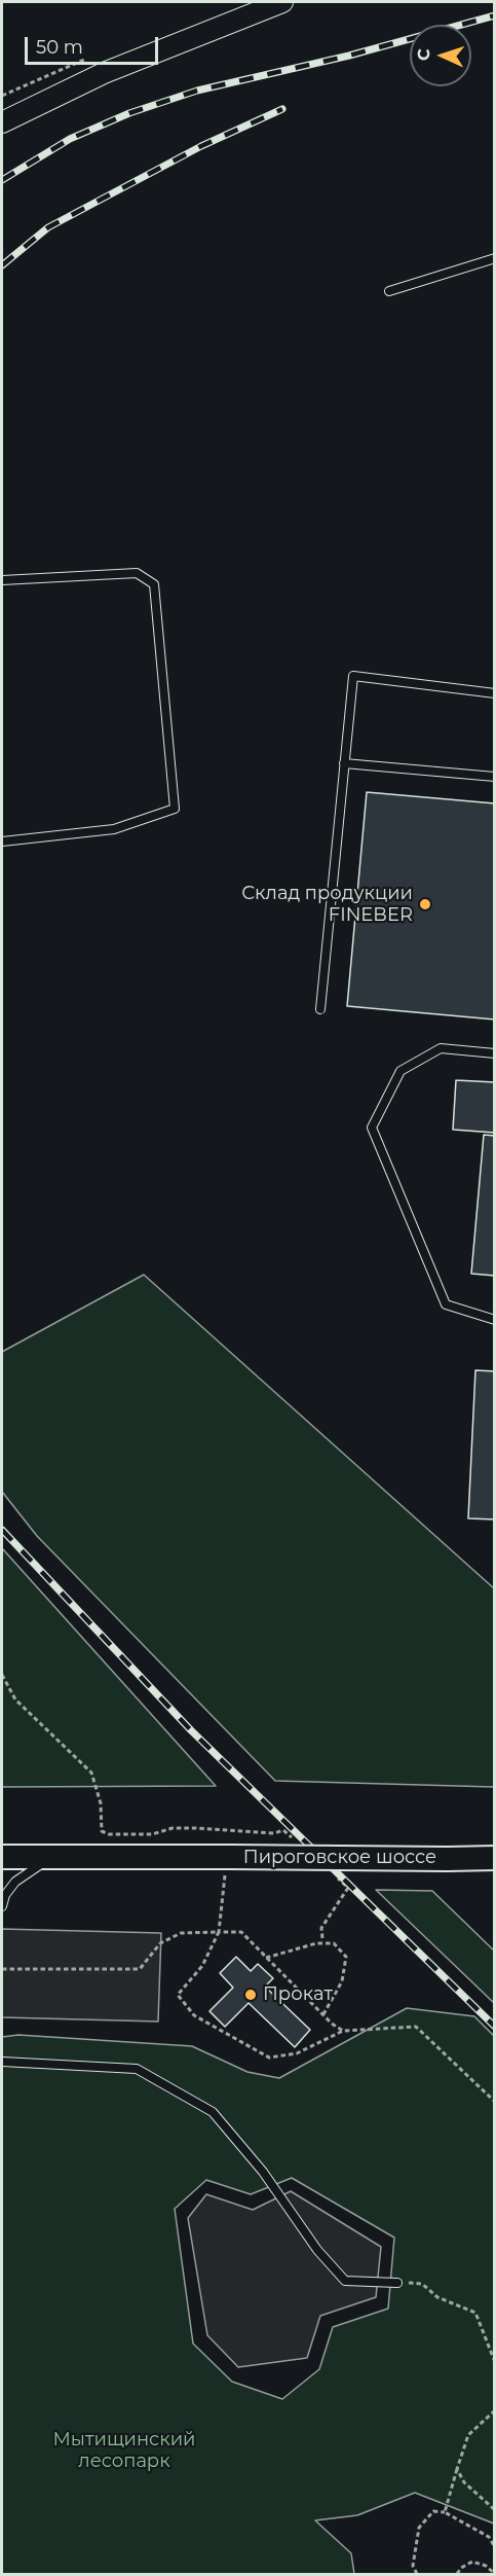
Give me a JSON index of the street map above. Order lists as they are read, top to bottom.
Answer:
{
  "streets": {
    "main road": ["Пироговское шоссе"]
  },
  "parks": ["Мытищинский лесопарк"],
  "places": ["Склад продукции FINEBER", "Прокат"],
  "scale_bar": "50 m",
  "north": "left"
}
